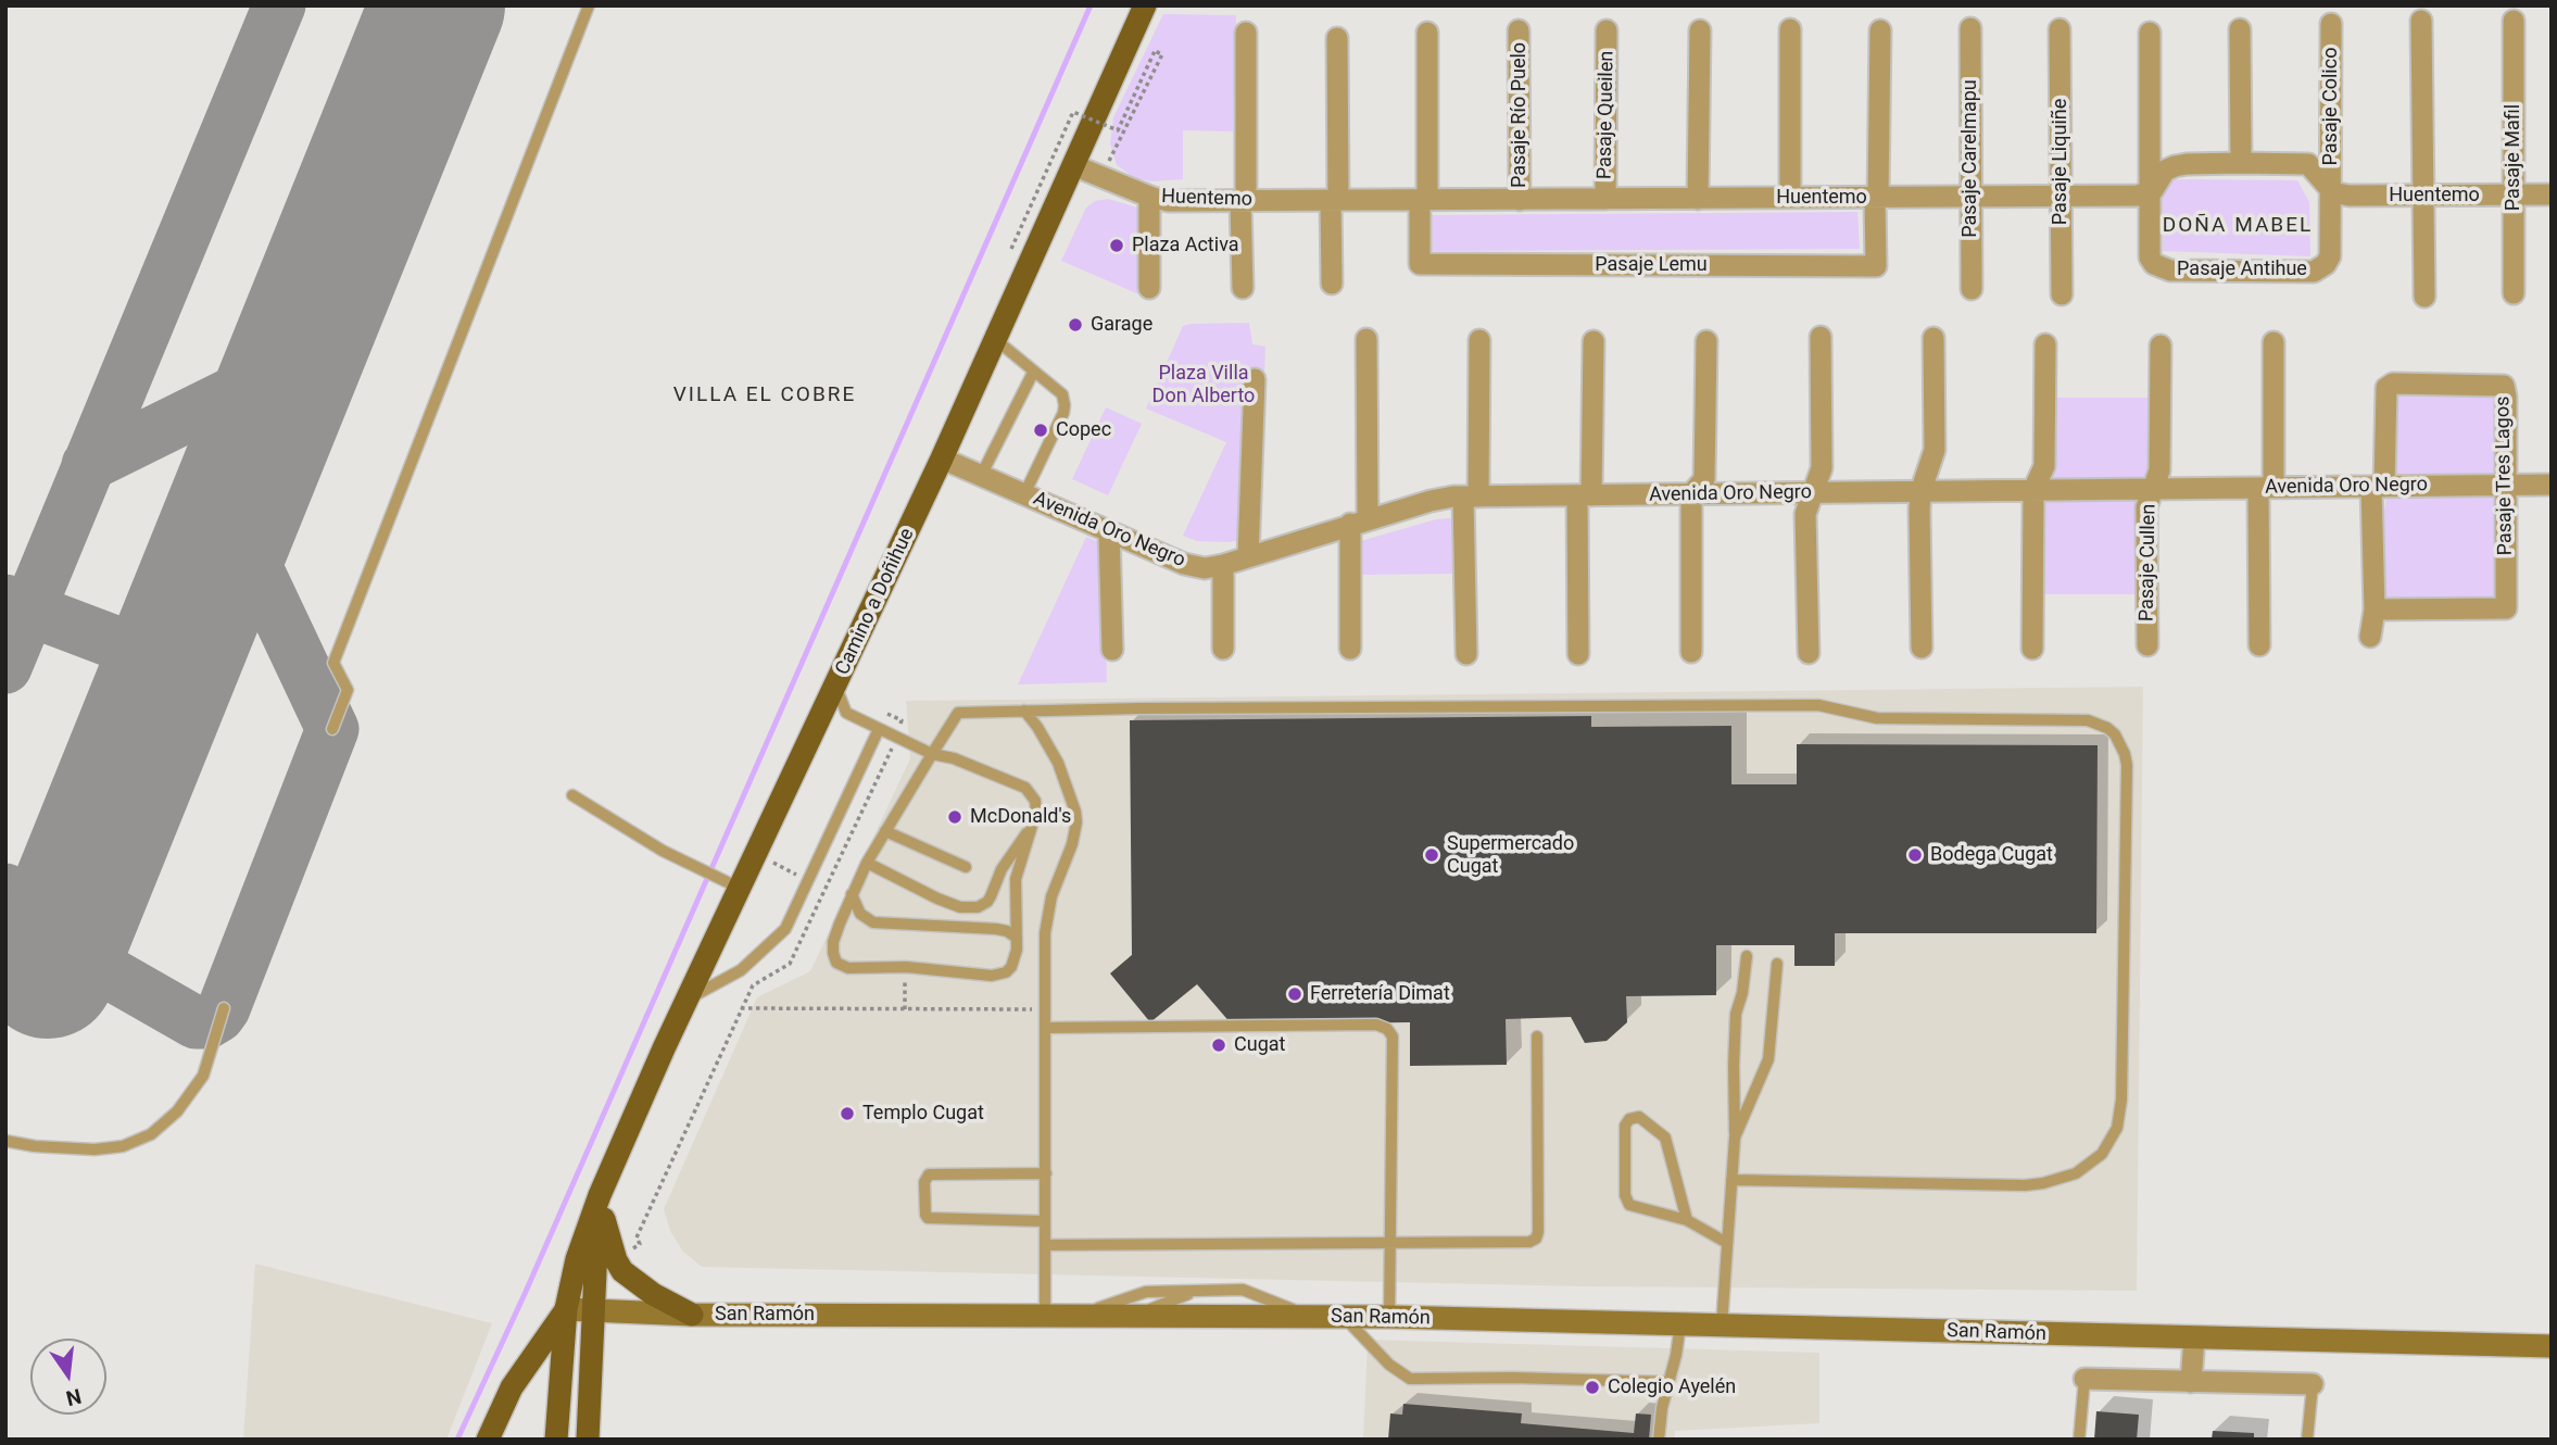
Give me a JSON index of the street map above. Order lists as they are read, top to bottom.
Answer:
{
  "streets": {
    "main road": ["Camino a Doñihue"],
    "street": [
      "Pasaje Colico",
      "Pasaje Río Puelo",
      "Pasaje Queilen",
      "Pasaje Mafil",
      "Pasaje Carelmapu",
      "Pasaje Liquiñe",
      "Huentemo",
      "Pasaje Lemu",
      "Pasaje Antihue",
      "Pasaje Tres Lagos",
      "Avenida Oro Negro",
      "Pasaje Cullen",
      "San Ramón"
    ]
  },
  "crossings": [
    ["Pasaje Colico", "Huentemo"],
    ["Pasaje Colico", "Pasaje Antihue"],
    ["Pasaje Río Puelo", "Huentemo"],
    ["Pasaje Queilen", "Huentemo"],
    ["Pasaje Mafil", "Huentemo"],
    ["Pasaje Carelmapu", "Huentemo"],
    ["Pasaje Liquiñe", "Huentemo"],
    ["Huentemo", "Pasaje Lemu"],
    ["Huentemo", "Pasaje Antihue"],
    ["Huentemo", "Camino a Doñihue"],
    ["Pasaje Tres Lagos", "Avenida Oro Negro"],
    ["Avenida Oro Negro", "Pasaje Cullen"],
    ["Avenida Oro Negro", "Camino a Doñihue"],
    ["Camino a Doñihue", "San Ramón"]
  ],
  "districts": ["DOÑA MABEL", "VILLA EL COBRE"],
  "parks": ["Plaza Villa Don Alberto"],
  "places": [
    "Plaza Activa",
    "Garage",
    "Copec",
    "McDonald's",
    "Supermercado Cugat",
    "Bodega Cugat",
    "Ferretería Dimat",
    "Cugat",
    "Templo Cugat",
    "Colegio Ayelén"
  ],
  "north": "bottom"
}
